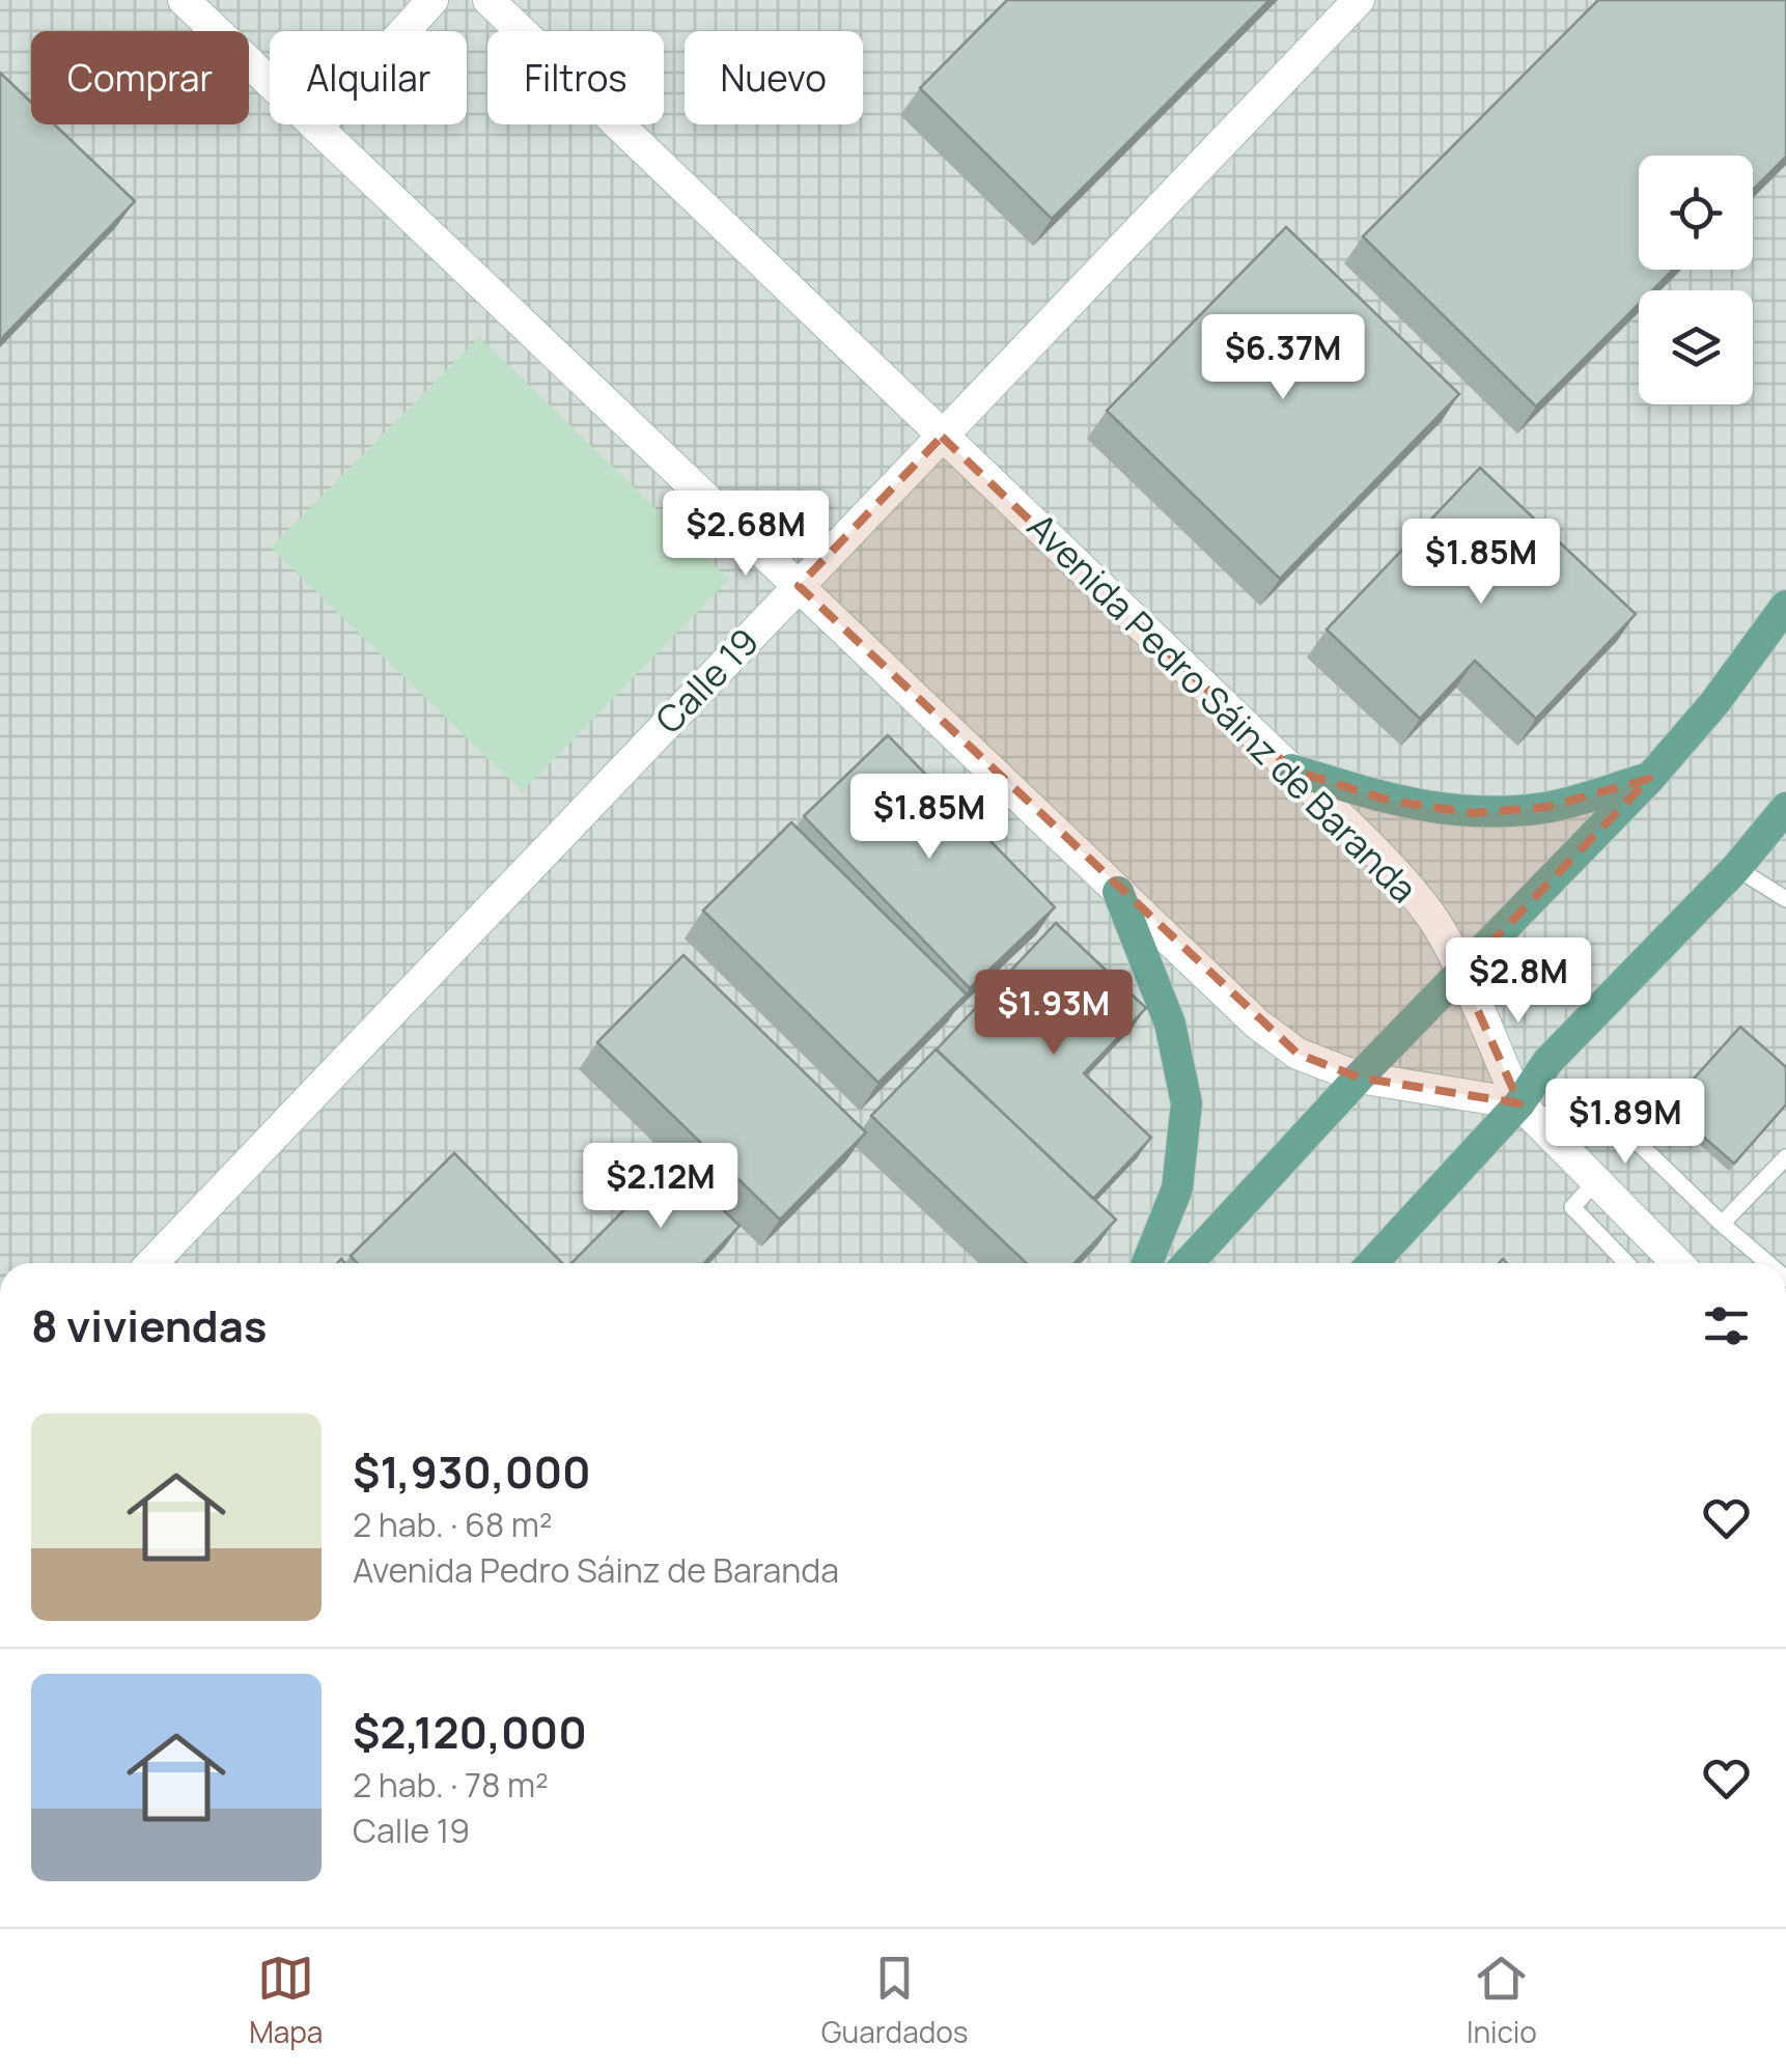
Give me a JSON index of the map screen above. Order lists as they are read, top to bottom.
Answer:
{
  "streets": {
    "street": ["Calle 19", "Avenida Pedro Sáinz de Baranda"]
  },
  "crossings": [
    ["Calle 19", "Avenida Pedro Sáinz de Baranda"]
  ],
  "page": {
    "chip": [
      "Comprar",
      "Alquilar",
      "Filtros",
      "Nuevo"
    ],
    "price": [
      "$6.37M",
      "$2.68M",
      "$1.85M",
      "$1.85M",
      "$2.8M",
      "$1.93M",
      "$1.89M",
      "$2.12M"
    ],
    "heading": "8 viviendas",
    "list": [
      {
        "name": "$1,930,000",
        "note": "2 hab. · 68 m² · Avenida Pedro Sáinz de Baranda"
      },
      {
        "name": "$2,120,000",
        "note": "2 hab. · 78 m² · Calle 19"
      }
    ],
    "tabs": ["Mapa", "Guardados", "Inicio"]
  }
}
